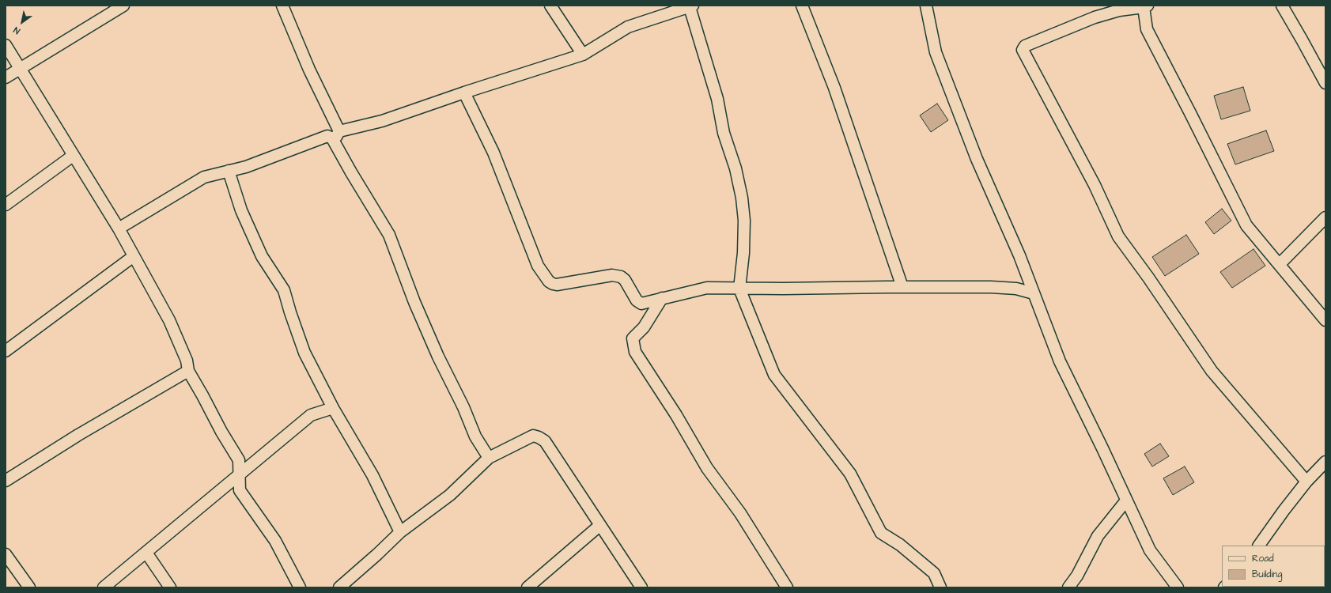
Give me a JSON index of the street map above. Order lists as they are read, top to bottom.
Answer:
{
  "legend": ["Road", "Building"],
  "north": "bottom left"
}
